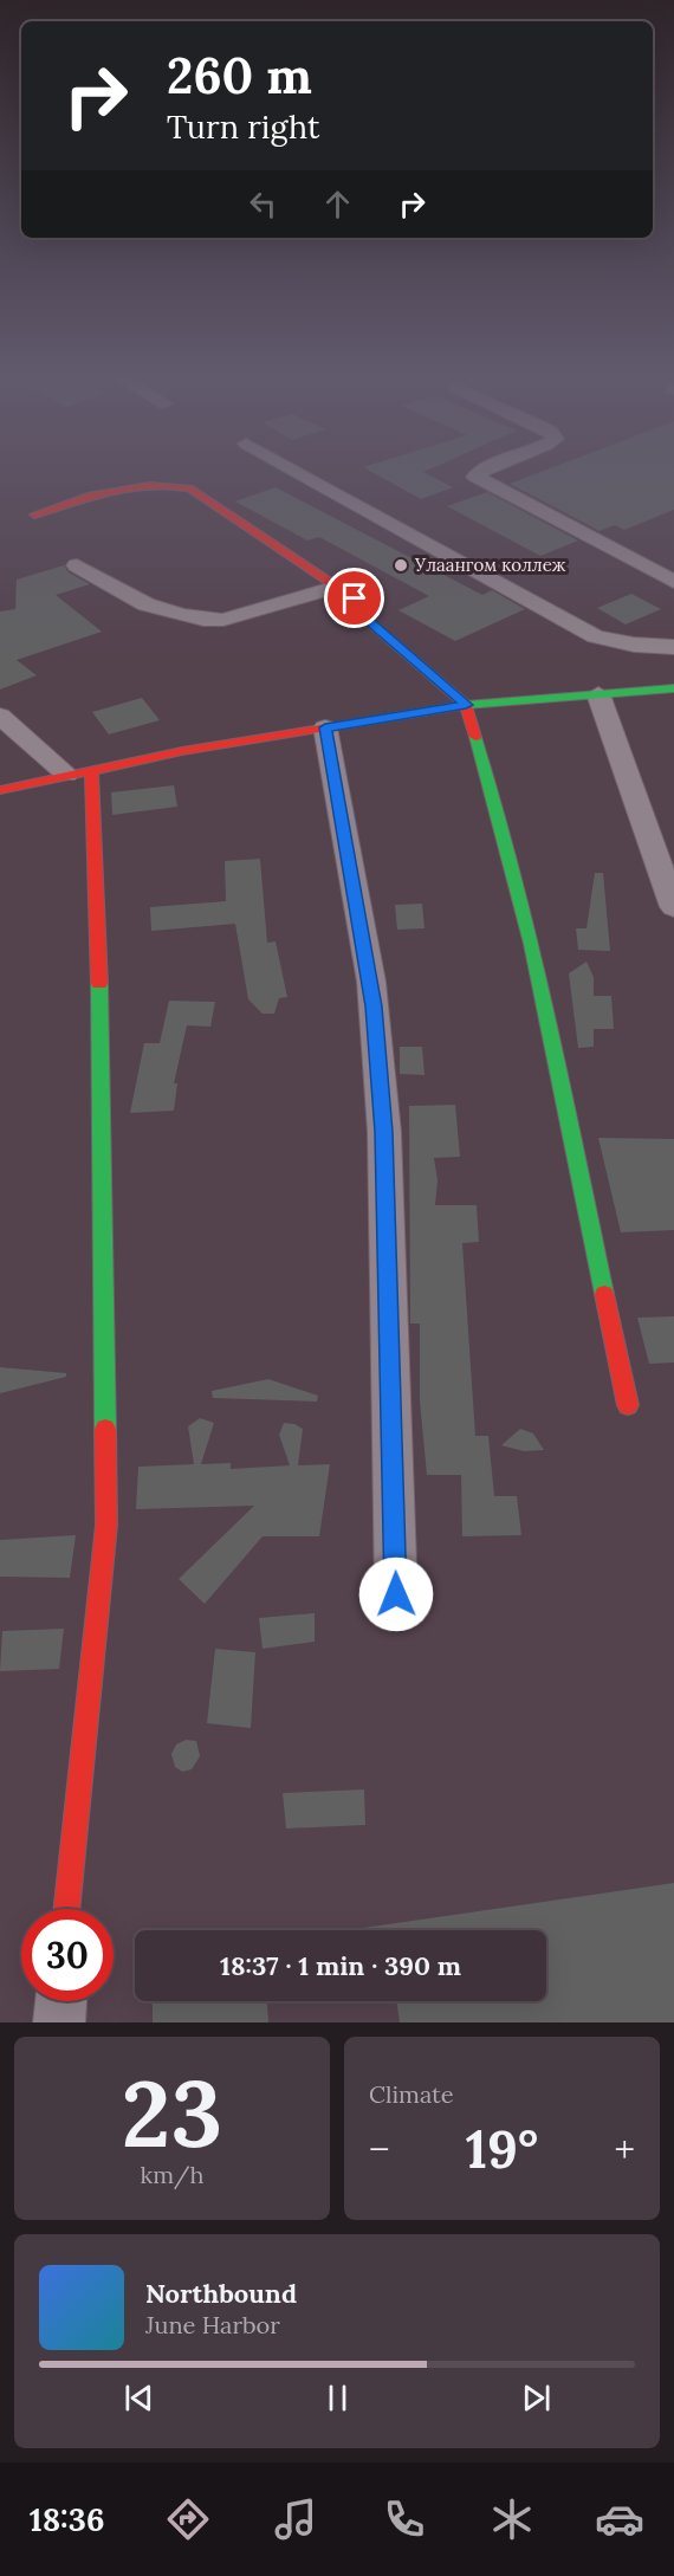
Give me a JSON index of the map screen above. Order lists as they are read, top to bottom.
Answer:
{
  "places": ["Улаангом коллеж"],
  "page": {
    "turn": ["260 m", "Turn right"],
    "limit": "30",
    "trip": "18:37 · 1 min · 390 m",
    "tile": [
      ["23", "km/h"],
      "Climate"
    ],
    "heat": ["−", "19°", "+"],
    "song": ["Northbound", "June Harbor"],
    "tabs": "18:36"
  }
}
